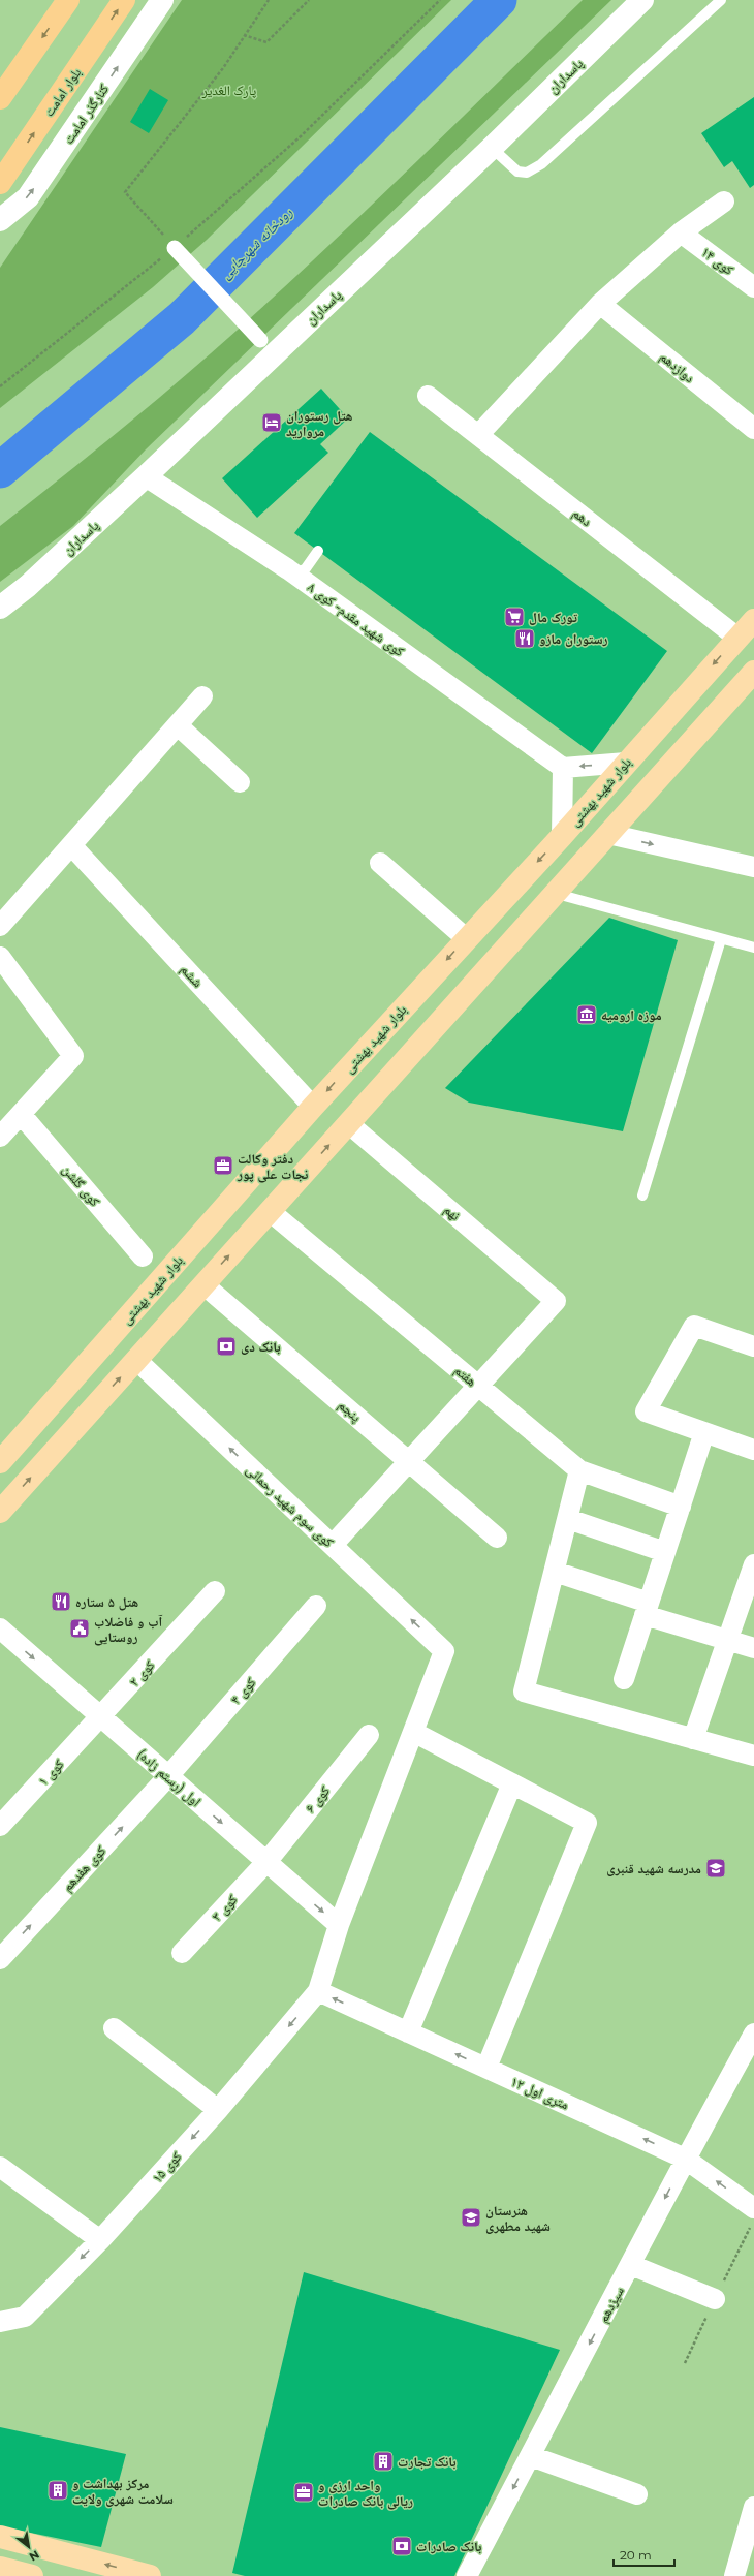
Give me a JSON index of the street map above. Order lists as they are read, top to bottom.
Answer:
{
  "streets": {
    "highway": ["بلوار امامت"],
    "main road": ["پاسداران", "کنارگذر امامت", "بلوار شهید بهشتی"],
    "street": [
      "کوی ۱۴",
      "دوازدهم",
      "دهم",
      "کوی شهید مقدم- کوی ۸",
      "ششم",
      "کوی گلشن",
      "نهم",
      "هفتم",
      "پنجم",
      "کوی سوم شهید رحمانی",
      "کوی ۲",
      "کوی ۴",
      "کوی ۱",
      "اول (رستم زاده)",
      "کوی ۶",
      "کوی هفدهم",
      "کوی ۳",
      "۱۲ متری اول",
      "کوی ۱۵",
      "سیزدهم"
    ]
  },
  "crossings": [
    ["پاسداران", "کوی شهید مقدم- کوی ۸"],
    ["دهم", "بلوار شهید بهشتی"],
    ["بلوار شهید بهشتی", "ششم"],
    ["نهم", "هفتم"],
    ["کوی ۲", "کوی ۱"],
    ["کوی ۲", "اول (رستم زاده)"],
    ["کوی ۴", "اول (رستم زاده)"],
    ["کوی ۴", "کوی هفدهم"],
    ["کوی ۱", "اول (رستم زاده)"],
    ["اول (رستم زاده)", "کوی ۶"],
    ["اول (رستم زاده)", "کوی هفدهم"],
    ["اول (رستم زاده)", "کوی ۳"],
    ["کوی ۶", "کوی ۳"],
    ["۱۲ متری اول", "کوی ۱۵"],
    ["۱۲ متری اول", "سیزدهم"]
  ],
  "one_way": [
    "کنارگذر امامت",
    "کوی سوم شهید رحمانی",
    "اول (رستم زاده)",
    "کوی هفدهم",
    "۱۲ متری اول",
    "کوی ۱۵",
    "سیزدهم"
  ],
  "water": ["رودخانه شهرچایی"],
  "parks": ["پارک الغدیر"],
  "places": {
    "hotel": ["هتل رستوران مروارید"],
    "supermarket": ["تورک مال"],
    "restaurant": ["رستوران مازو", "هتل ۵ ستاره"],
    "museum": ["موزه ارومیه"],
    "office": ["دفتر وکالت نجات علی پور", "واحد ارزی و ریالی بانک صادرات"],
    "bank": ["بانک دی", "بانک صادرات"],
    "public building": ["آب و فاضلاب روستایی"],
    "school or university": ["مدرسه شهید قنبری", "هنرستان شهید مطهری"],
    "building": ["بانک تجارت", "مرکز بهداشت و سلامت شهری ولایت"]
  },
  "scale_bar": "20 m",
  "north": "bottom right"
}
